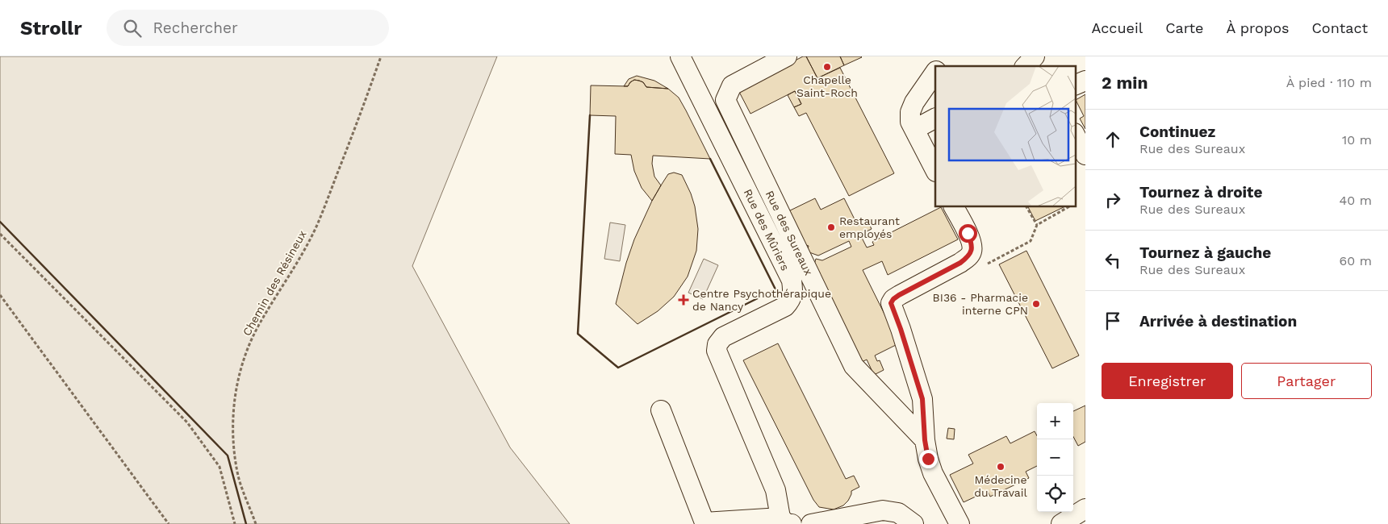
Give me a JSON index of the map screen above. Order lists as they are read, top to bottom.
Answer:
{
  "streets": {
    "street": ["Rue des Mûriers", "Rue des Sureaux"],
    "path": ["Chemin des Résineux"]
  },
  "places": {
    "other": [
      "Chapelle Saint-Roch",
      "Restaurant employés",
      "BI36 - Pharmacie interne CPN",
      "Médecine du Travail"
    ],
    "health": ["Centre Psychothérapique de Nancy"]
  },
  "page": {
    "header": "Strollr",
    "search": "Rechercher",
    "nav": [
      "Accueil",
      "Carte",
      "À propos",
      "Contact"
    ],
    "heading": ["2 min", "À pied · 110 m"],
    "list": [
      ["Continuez", "Rue des Sureaux", "10 m"],
      ["Tournez à droite", "Rue des Sureaux", "40 m"],
      ["Tournez à gauche", "Rue des Sureaux", "60 m"],
      "Arrivée à destination"
    ],
    "buttons": ["Enregistrer", "Partager"],
    "map_buttons": ["+", "−"]
  }
}
